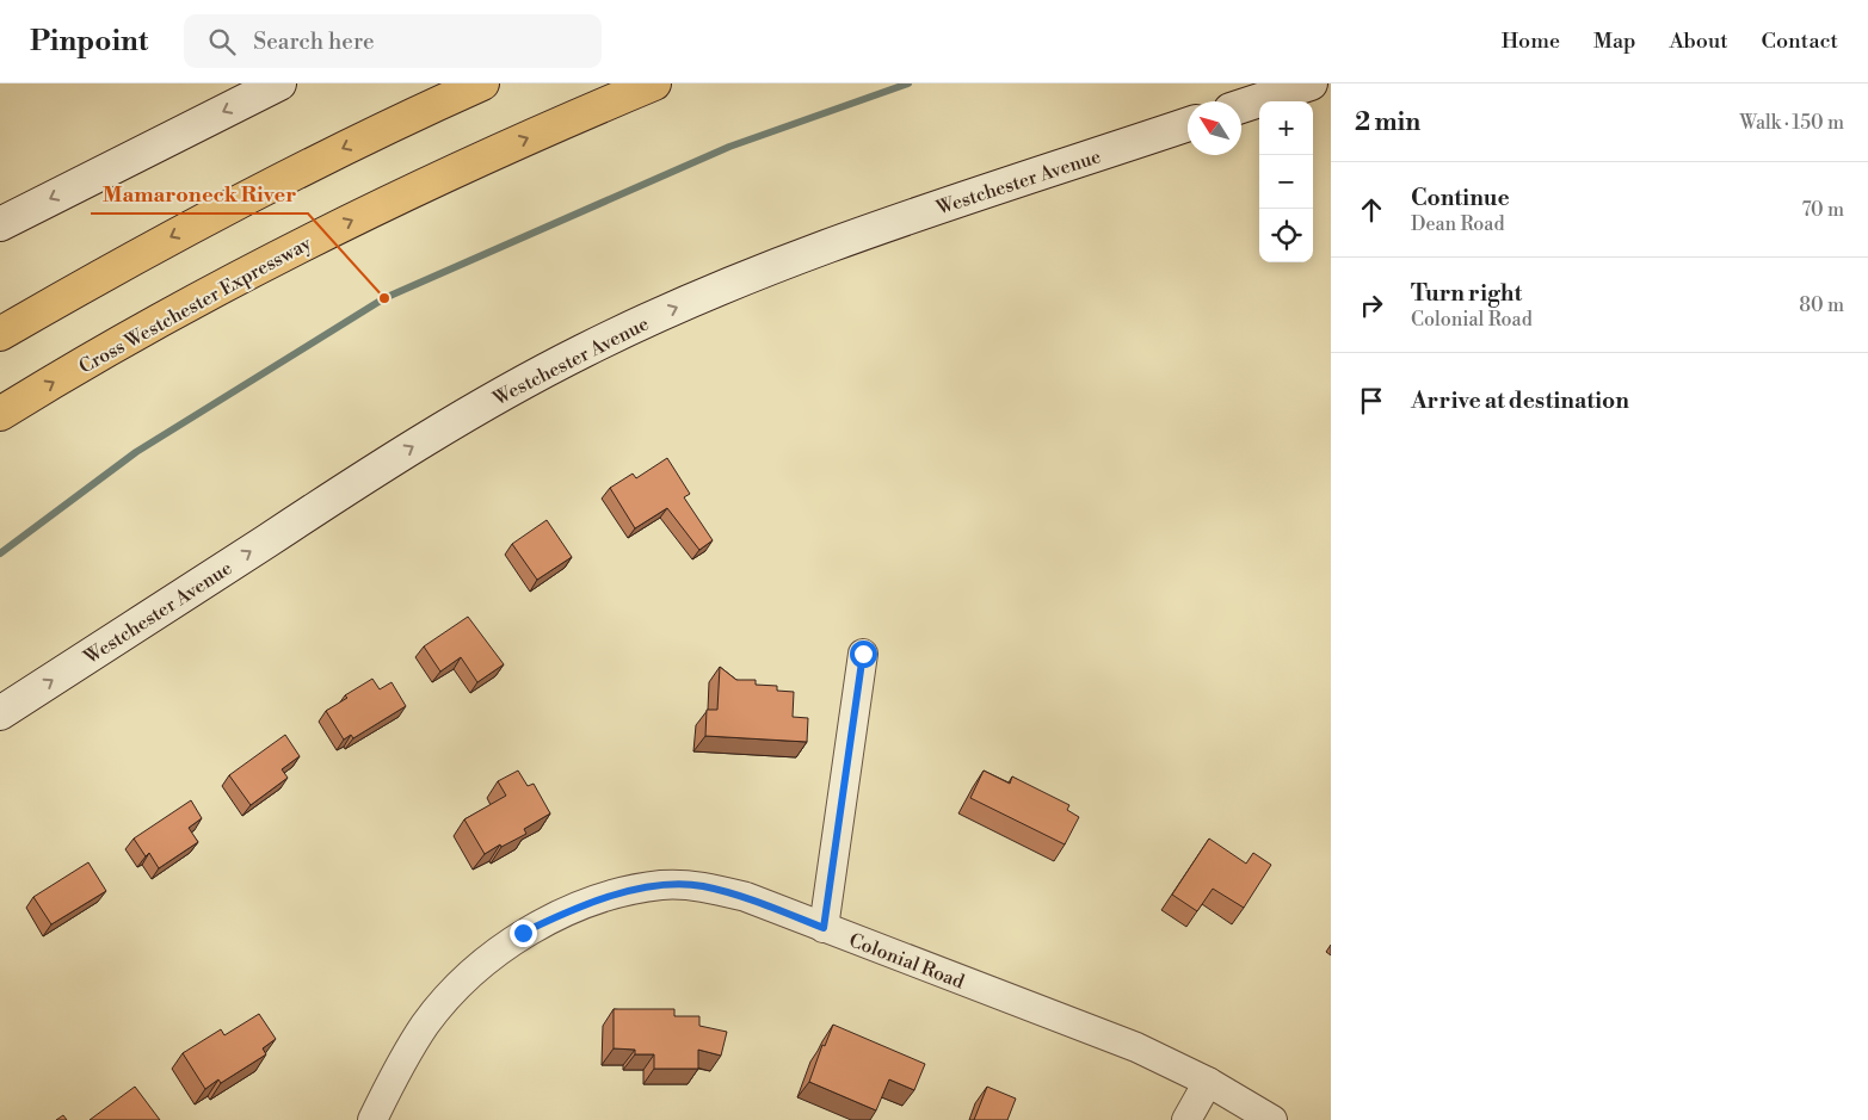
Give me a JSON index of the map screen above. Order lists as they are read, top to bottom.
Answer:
{
  "streets": {
    "highway": ["Cross Westchester Expressway"],
    "main road": ["Westchester Avenue"],
    "street": ["Colonial Road"]
  },
  "one_way": ["Westchester Avenue"],
  "places": ["Mamaroneck River"],
  "north": "top left",
  "page": {
    "header": "Pinpoint",
    "search": "Search here",
    "nav": [
      "Home",
      "Map",
      "About",
      "Contact"
    ],
    "heading": ["2 min", "Walk · 150 m"],
    "map_buttons": ["+", "−"],
    "list": [
      ["Continue", "Dean Road", "70 m"],
      ["Turn right", "Colonial Road", "80 m"],
      "Arrive at destination"
    ]
  }
}
